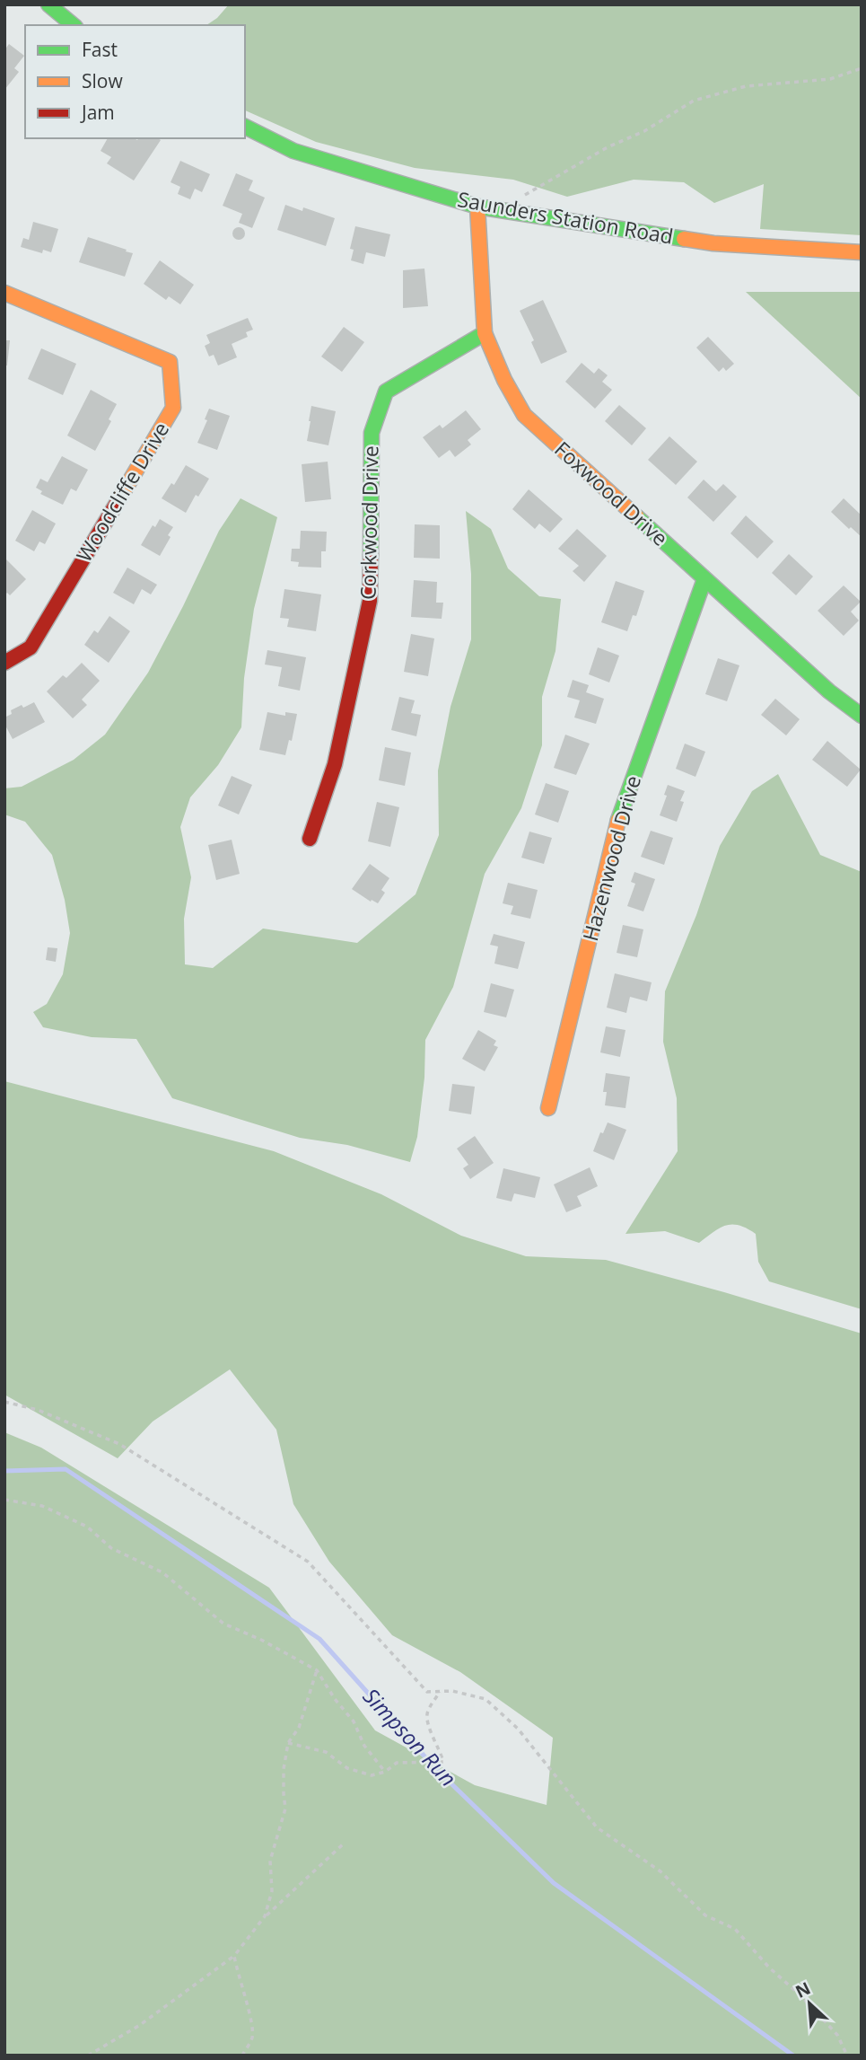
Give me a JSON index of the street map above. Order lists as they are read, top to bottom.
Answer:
{
  "streets": {
    "street": [
      "Saunders Station Road",
      "Woodcliffe Drive",
      "Foxwood Drive",
      "Corkwood Drive",
      "Hazenwood Drive"
    ]
  },
  "crossings": [
    ["Saunders Station Road", "Foxwood Drive"],
    ["Foxwood Drive", "Corkwood Drive"],
    ["Foxwood Drive", "Hazenwood Drive"]
  ],
  "water": ["Simpson Run"],
  "legend": ["Fast", "Slow", "Jam"],
  "north": "top left"
}
